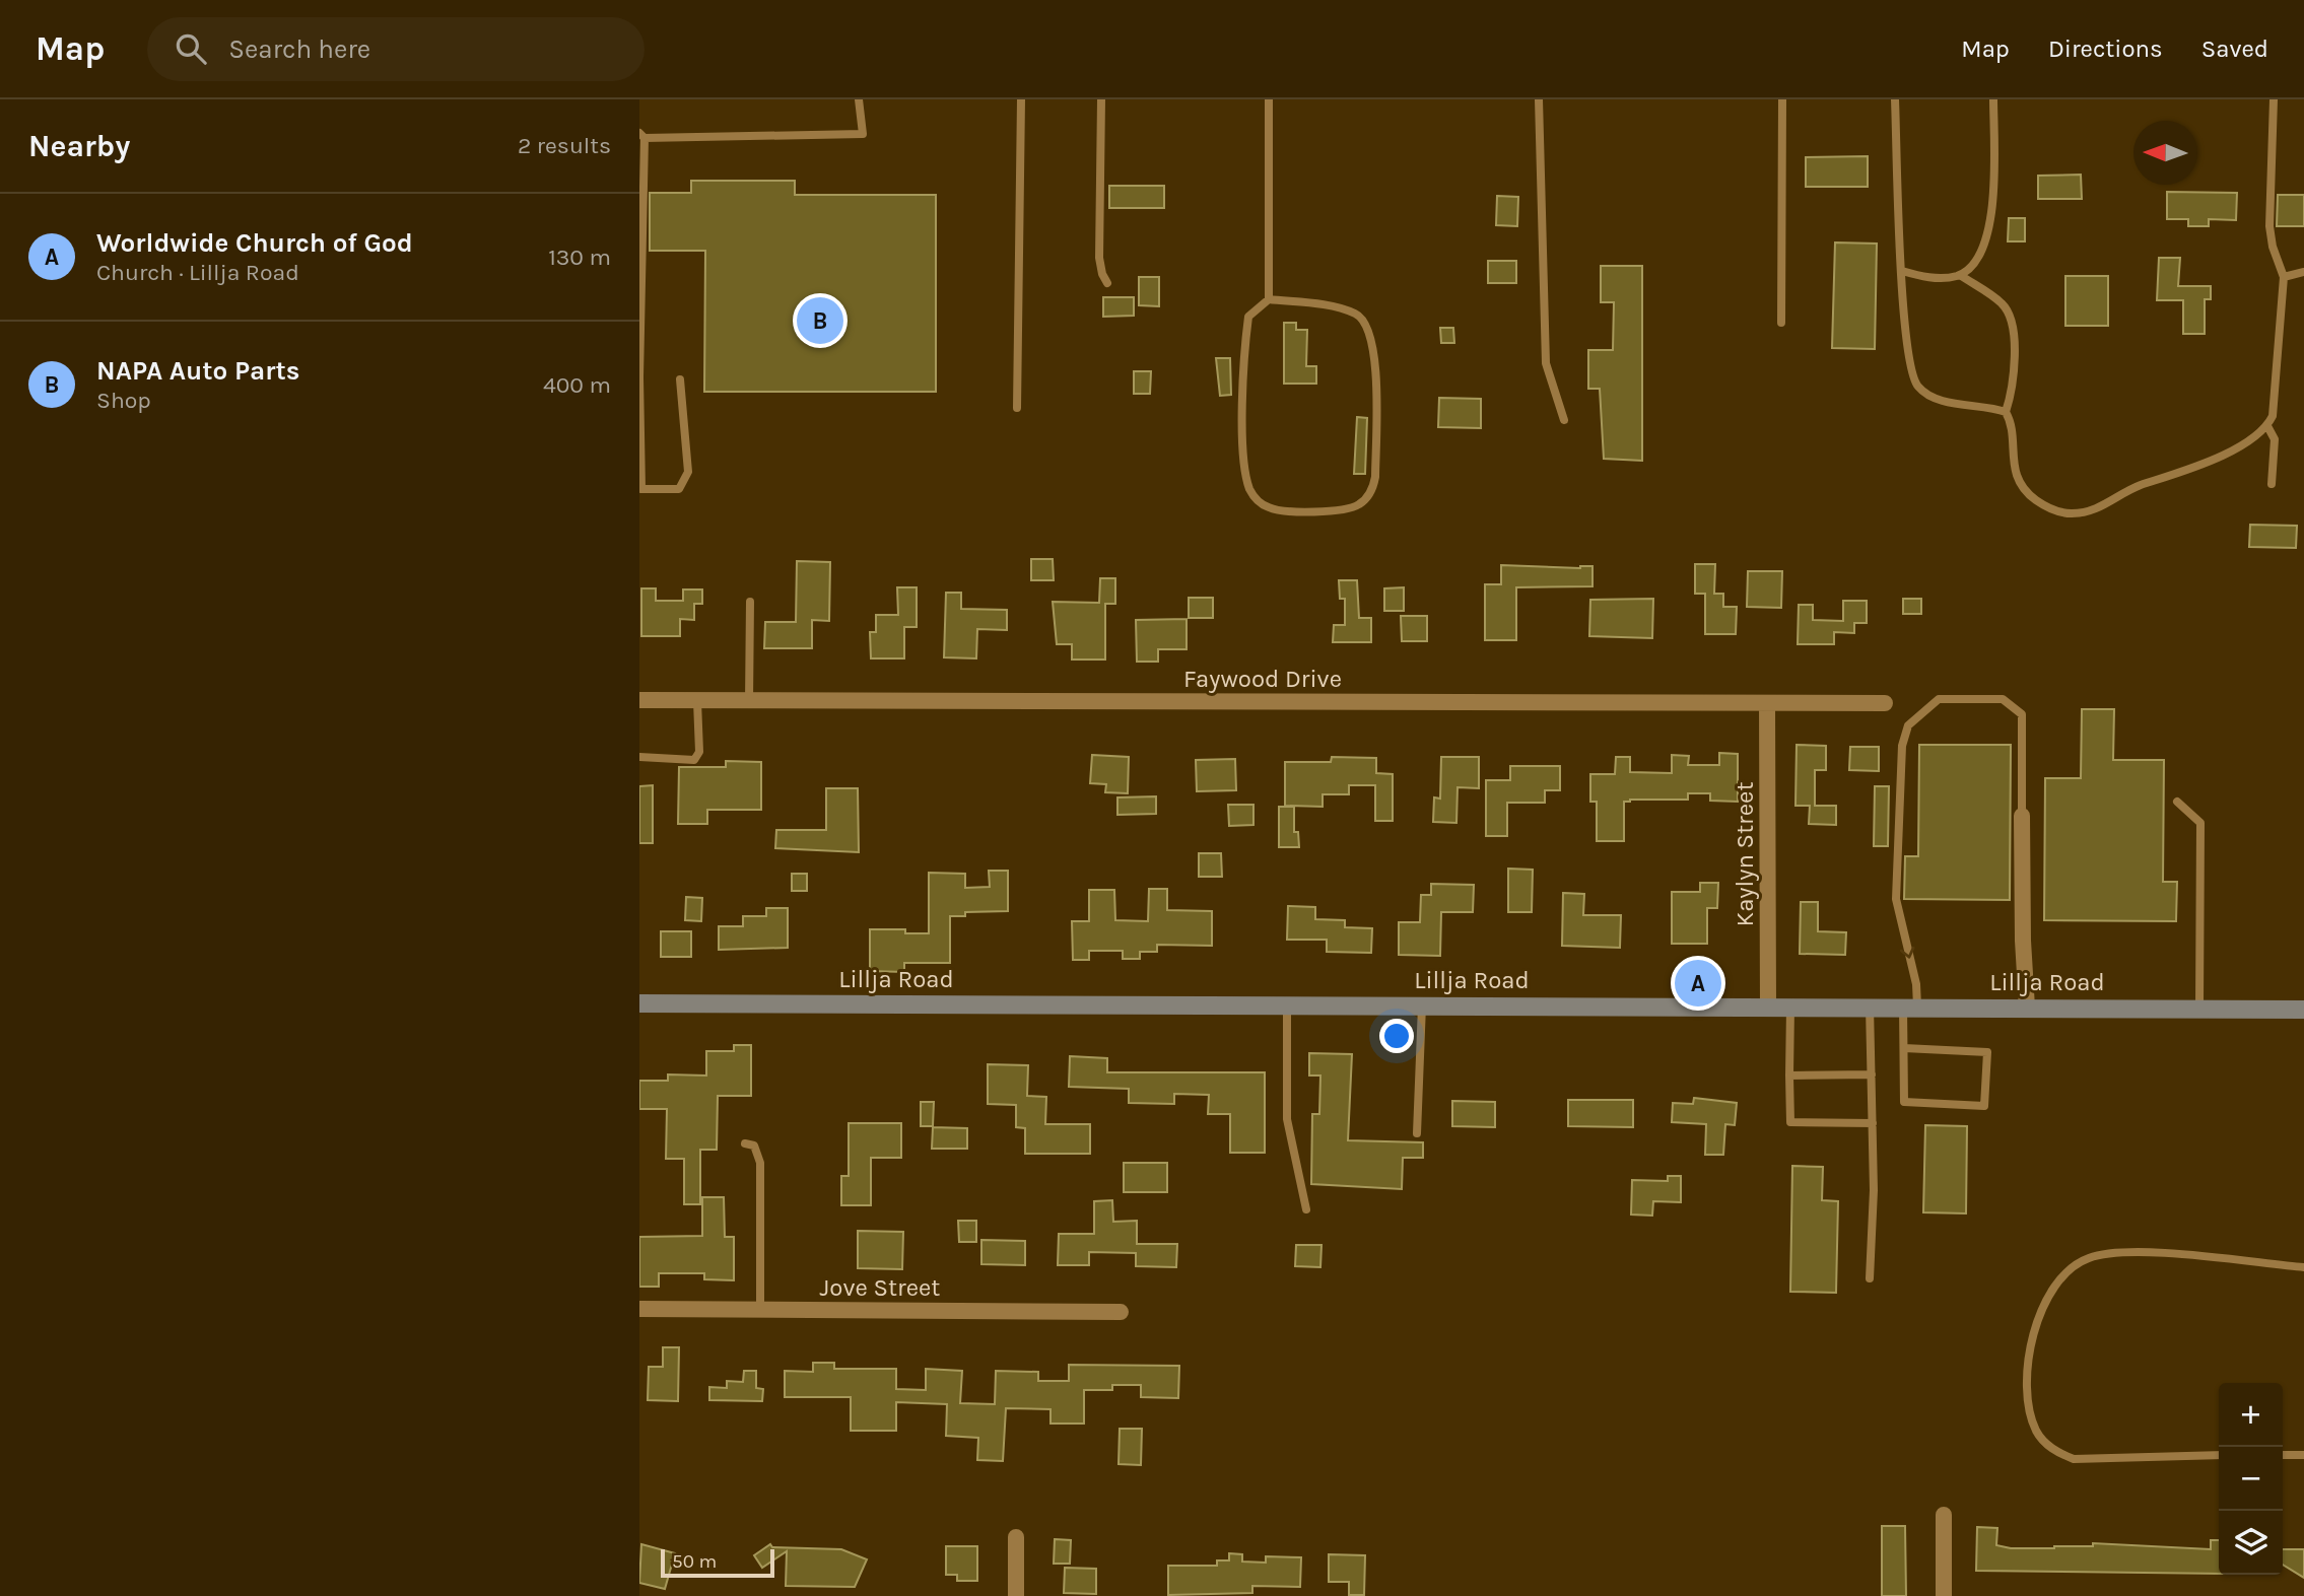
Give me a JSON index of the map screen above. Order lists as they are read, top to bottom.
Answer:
{
  "streets": {
    "street": [
      "Faywood Drive",
      "Kaylyn Street",
      "Lillja Road",
      "Jove Street"
    ]
  },
  "crossings": [
    ["Faywood Drive", "Kaylyn Street"],
    ["Kaylyn Street", "Lillja Road"]
  ],
  "scale_bar": "50 m",
  "north": "left",
  "page": {
    "header": "Map",
    "search": "Search here",
    "nav": ["Map", "Directions", "Saved"],
    "heading": ["Nearby", "2 results"],
    "list": [
      {
        "mark": "A",
        "name": "Worldwide Church of God",
        "note": "Church · Lillja Road",
        "value": "130 m"
      },
      {
        "mark": "B",
        "name": "NAPA Auto Parts",
        "note": "Shop",
        "value": "400 m"
      }
    ],
    "pins": ["B", "A"],
    "map_buttons": ["+", "−"],
    "scale": "50 m"
  }
}
